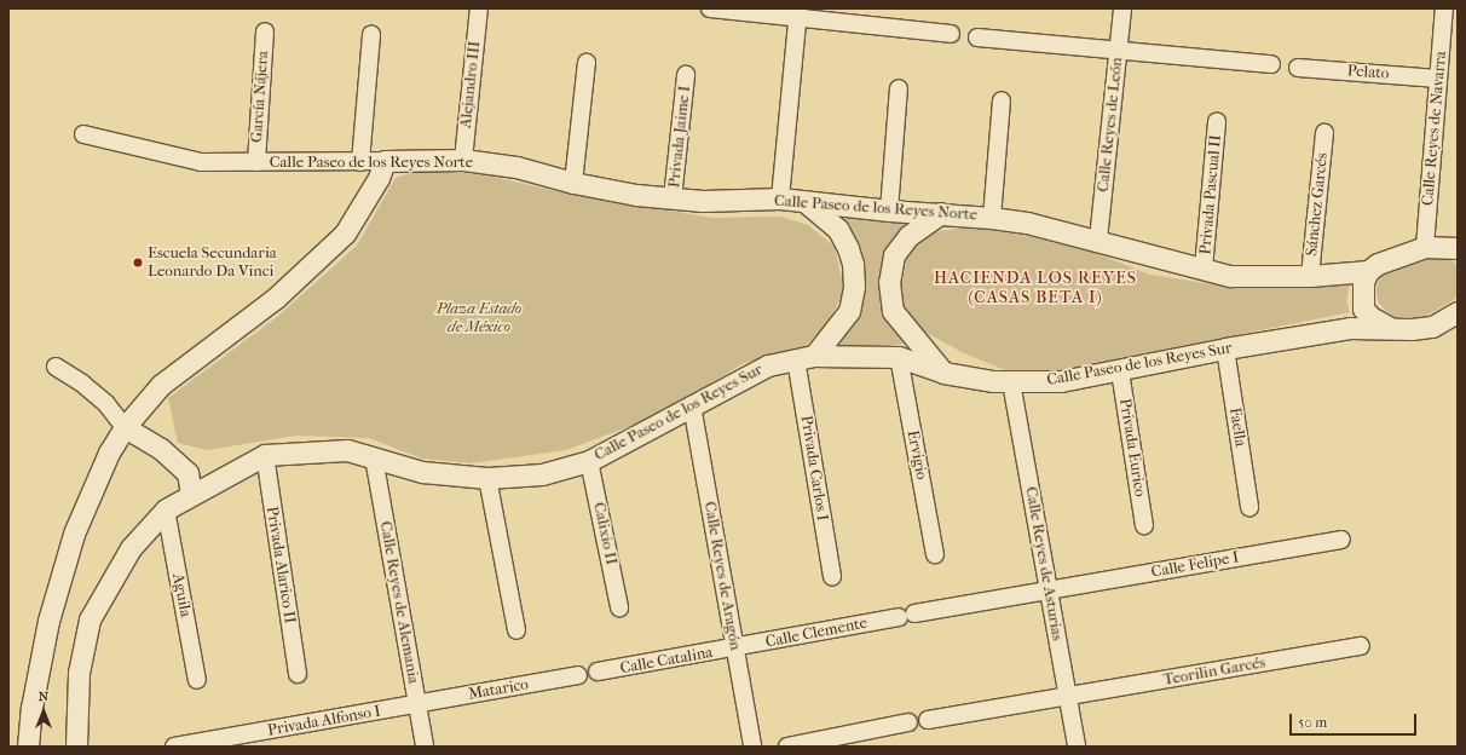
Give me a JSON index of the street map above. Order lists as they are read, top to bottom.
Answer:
{
  "streets": {
    "street": [
      "Pelato",
      "Alejandro III",
      "García Nájera",
      "Calle Reyes de León",
      "Calle Reyes de Navarra",
      "Privada Jaime I",
      "Calle Paseo de los Reyes Norte",
      "Privada Pascual II",
      "Sánchez Garcés",
      "Calle Paseo de los Reyes Sur",
      "Faella",
      "Privada Eurico",
      "Ervigio",
      "Privada Carlos I",
      "Calixio II",
      "Calle Reyes de Asturias",
      "Privada Alarico II",
      "Calle Felipe I",
      "Calle Reyes de Aragón",
      "Aguila",
      "Calle Reyes de Alemania",
      "Calle Clemente",
      "Calle Catalina",
      "Teorilin Garcés",
      "Matarico",
      "Privada Alfonso I"
    ]
  },
  "crossings": [
    ["Pelato", "Calle Reyes de Navarra"],
    ["Alejandro III", "Calle Paseo de los Reyes Norte"],
    ["García Nájera", "Calle Paseo de los Reyes Norte"],
    ["Calle Reyes de León", "Calle Paseo de los Reyes Norte"],
    ["Calle Reyes de Navarra", "Calle Paseo de los Reyes Norte"],
    ["Privada Jaime I", "Calle Paseo de los Reyes Norte"],
    ["Calle Paseo de los Reyes Norte", "Privada Pascual II"],
    ["Calle Paseo de los Reyes Norte", "Sánchez Garcés"],
    ["Calle Paseo de los Reyes Sur", "Faella"],
    ["Calle Paseo de los Reyes Sur", "Privada Eurico"],
    ["Calle Paseo de los Reyes Sur", "Ervigio"],
    ["Calle Paseo de los Reyes Sur", "Privada Carlos I"],
    ["Calle Paseo de los Reyes Sur", "Calixio II"],
    ["Calle Paseo de los Reyes Sur", "Calle Reyes de Asturias"],
    ["Calle Paseo de los Reyes Sur", "Privada Alarico II"],
    ["Calle Paseo de los Reyes Sur", "Calle Reyes de Aragón"],
    ["Calle Paseo de los Reyes Sur", "Aguila"],
    ["Calle Paseo de los Reyes Sur", "Calle Reyes de Alemania"],
    ["Calle Reyes de Asturias", "Calle Felipe I"],
    ["Calle Reyes de Asturias", "Teorilin Garcés"],
    ["Calle Felipe I", "Calle Clemente"],
    ["Calle Reyes de Aragón", "Calle Clemente"],
    ["Calle Reyes de Aragón", "Calle Catalina"],
    ["Calle Reyes de Alemania", "Matarico"],
    ["Calle Reyes de Alemania", "Privada Alfonso I"],
    ["Calle Clemente", "Calle Catalina"],
    ["Matarico", "Privada Alfonso I"]
  ],
  "districts": ["HACIENDA LOS REYES (CASAS BETA I)"],
  "parks": ["Plaza Estado de México"],
  "places": ["Escuela Secundaria Leonardo Da Vinci"],
  "scale_bar": "50 m",
  "north": "top"
}
